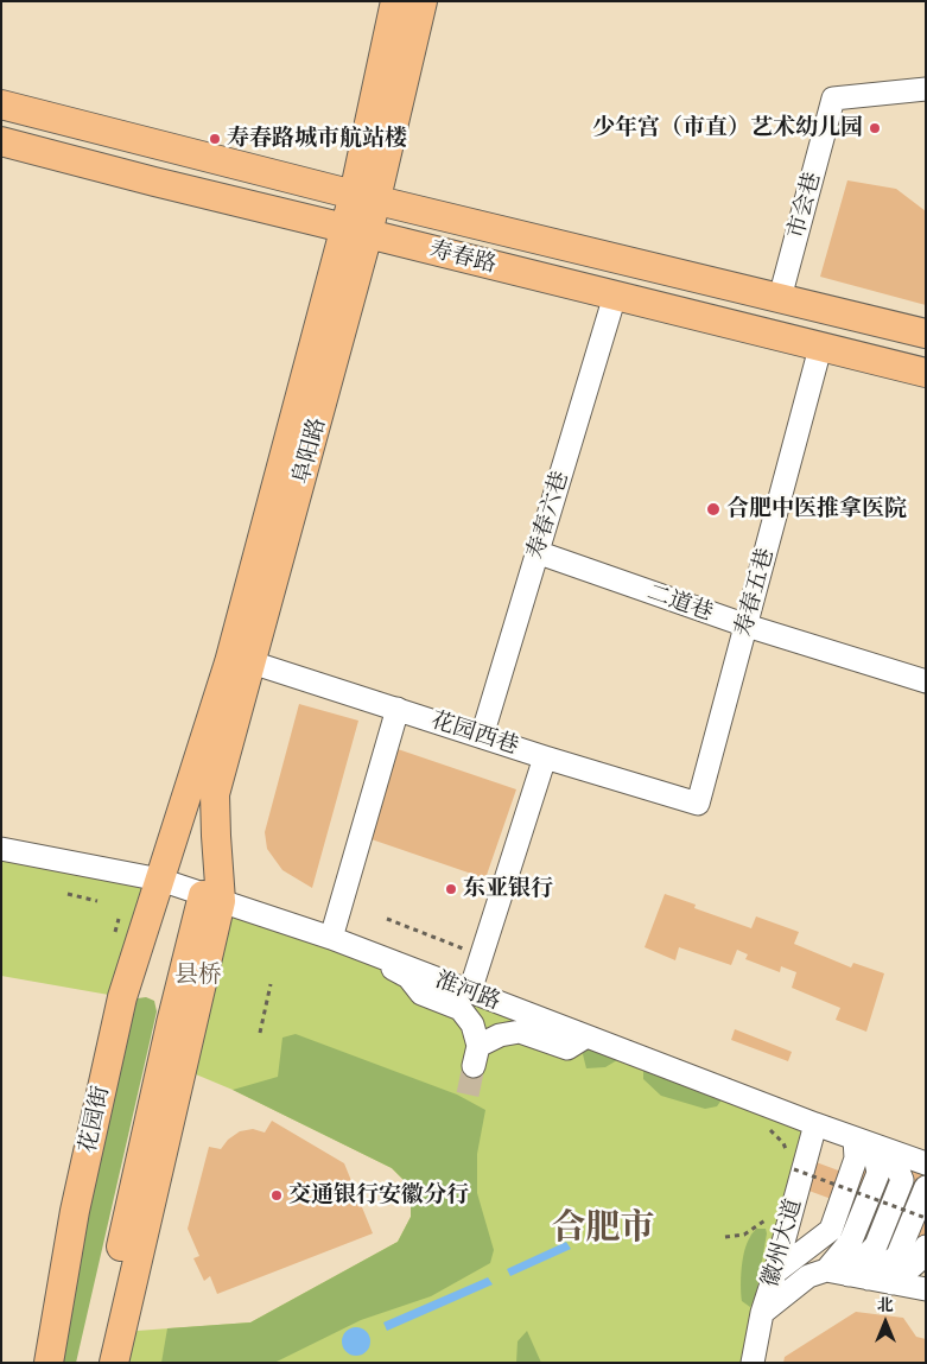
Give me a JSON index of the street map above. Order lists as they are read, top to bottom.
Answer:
{
  "streets": {
    "main road": ["寿春路", "阜阳路", "花园街"],
    "street": [
      "市会巷",
      "寿春六巷",
      "寿春五巷",
      "二道巷",
      "花园西巷",
      "淮河路",
      "徽州大道"
    ]
  },
  "crossings": [
    ["市会巷", "寿春路"],
    ["寿春路", "阜阳路"],
    ["寿春路", "寿春六巷"],
    ["寿春路", "寿春五巷"],
    ["阜阳路", "花园西巷"],
    ["阜阳路", "淮河路"],
    ["阜阳路", "花园街"],
    ["寿春六巷", "二道巷"],
    ["寿春六巷", "花园西巷"],
    ["寿春五巷", "二道巷"],
    ["寿春五巷", "花园西巷"],
    ["淮河路", "花园街"],
    ["淮河路", "徽州大道"]
  ],
  "districts": ["县桥", "合肥市"],
  "places": [
    "少年宫（市直）艺术幼儿园",
    "寿春路城市航站楼",
    "合肥中医推拿医院",
    "东亚银行",
    "交通银行安徽分行"
  ],
  "north": "top"
}
